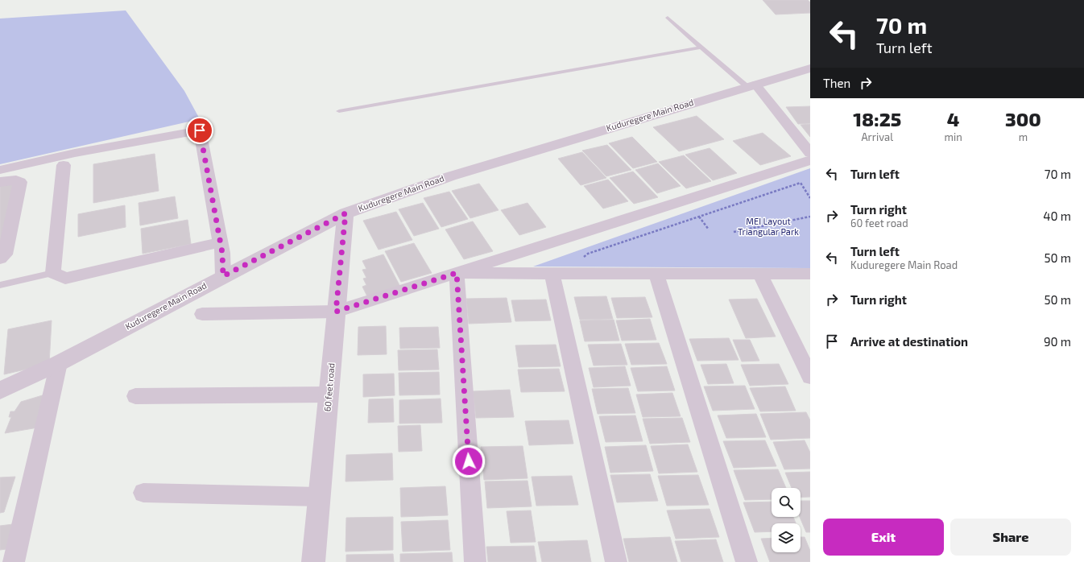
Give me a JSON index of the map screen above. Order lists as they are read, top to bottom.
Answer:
{
  "streets": {
    "street": ["Kuduregere Main Road", "60 feet road"]
  },
  "crossings": [
    ["Kuduregere Main Road", "60 feet road"]
  ],
  "parks": ["MEI Layout Triangular Park"],
  "page": {
    "turn": ["70 m", "Turn left"],
    "then": "Then",
    "eta": [
      "18:25",
      "Arrival",
      "4",
      "min",
      "300",
      "m"
    ],
    "list": [
      {
        "name": "Turn left",
        "value": "70 m"
      },
      {
        "name": "Turn right",
        "note": "60 feet road",
        "value": "40 m"
      },
      {
        "name": "Turn left",
        "note": "Kuduregere Main Road",
        "value": "50 m"
      },
      {
        "name": "Turn right",
        "value": "50 m"
      },
      {
        "name": "Arrive at destination",
        "value": "90 m"
      }
    ],
    "buttons": ["Exit", "Share"]
  }
}
